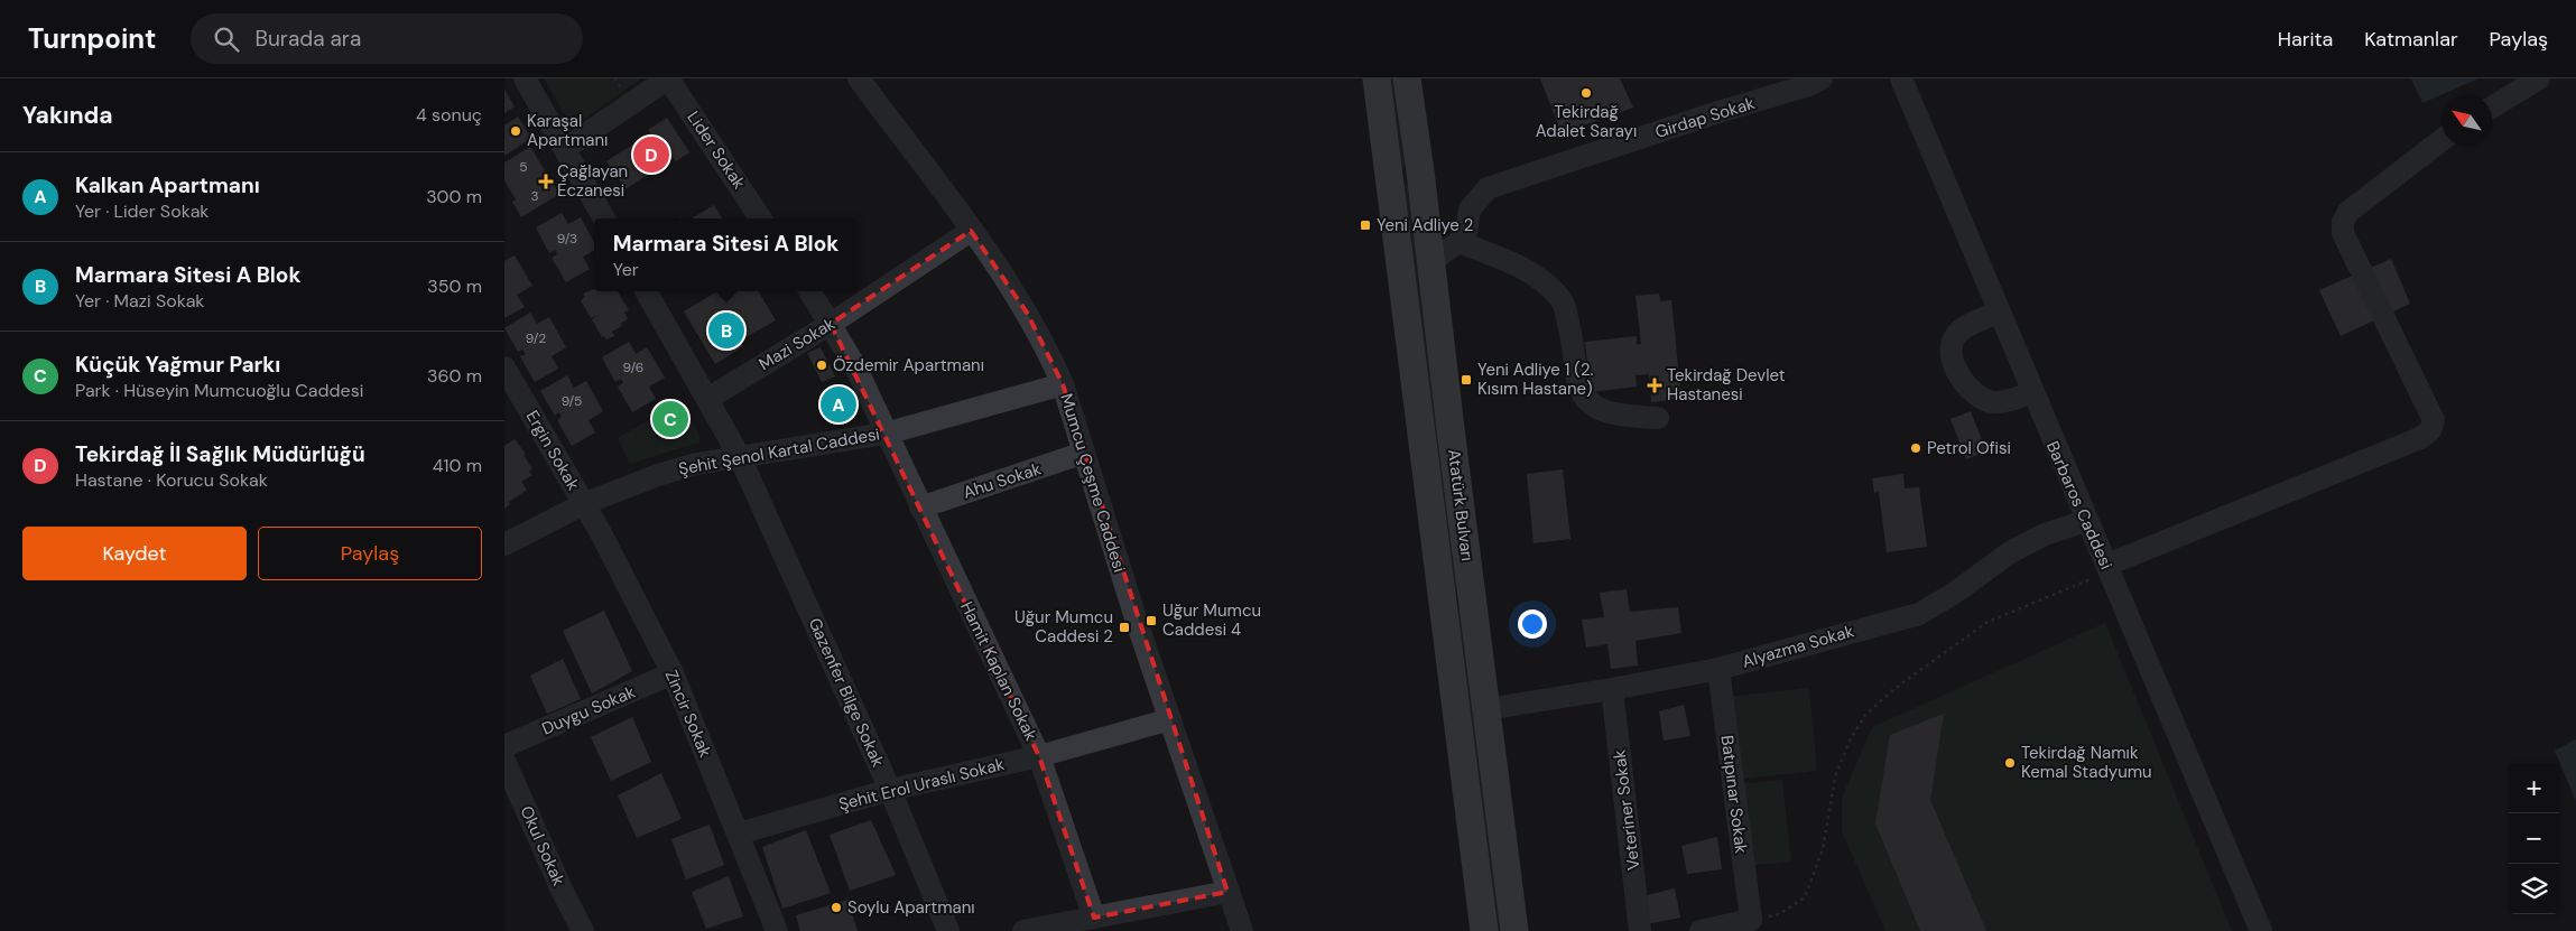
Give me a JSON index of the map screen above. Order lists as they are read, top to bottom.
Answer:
{
  "streets": {
    "main road": ["Atatürk Bulvarı"],
    "street": [
      "Girdap Sokak",
      "Lider Sokak",
      "Mazi Sokak",
      "Ergin Sokak",
      "Şehit Şenol Kartal Caddesi",
      "Ahu Sokak",
      "Mumcu Çeşme Caddesi",
      "Barbaros Caddesi",
      "Alyazma Sokak",
      "Hamit Kaplan Sokak",
      "Gazenfer Bilge Sokak",
      "Duygu Sokak",
      "Zincir Sokak",
      "Şehit Erol Uraslı Sokak",
      "Batıpınar Sokak",
      "Veteriner Sokak",
      "Okul Sokak"
    ]
  },
  "crossings": [
    ["Mazi Sokak", "Mumcu Çeşme Caddesi"],
    ["Mazi Sokak", "Gazenfer Bilge Sokak"],
    ["Ergin Sokak", "Şehit Şenol Kartal Caddesi"],
    ["Ergin Sokak", "Zincir Sokak"],
    ["Şehit Şenol Kartal Caddesi", "Mumcu Çeşme Caddesi"],
    ["Şehit Şenol Kartal Caddesi", "Hamit Kaplan Sokak"],
    ["Şehit Şenol Kartal Caddesi", "Gazenfer Bilge Sokak"],
    ["Şehit Şenol Kartal Caddesi", "Zincir Sokak"],
    ["Ahu Sokak", "Mumcu Çeşme Caddesi"],
    ["Ahu Sokak", "Hamit Kaplan Sokak"],
    ["Mumcu Çeşme Caddesi", "Şehit Erol Uraslı Sokak"],
    ["Atatürk Bulvarı", "Alyazma Sokak"],
    ["Barbaros Caddesi", "Alyazma Sokak"],
    ["Alyazma Sokak", "Batıpınar Sokak"],
    ["Alyazma Sokak", "Veteriner Sokak"],
    ["Hamit Kaplan Sokak", "Şehit Erol Uraslı Sokak"],
    ["Gazenfer Bilge Sokak", "Şehit Erol Uraslı Sokak"],
    ["Duygu Sokak", "Zincir Sokak"],
    ["Zincir Sokak", "Şehit Erol Uraslı Sokak"]
  ],
  "places": {
    "other": [
      "Tekirdağ Adalet Sarayı",
      "Karaşal Apartmanı",
      "Özdemir Apartmanı",
      "Petrol Ofisi",
      "Tekirdağ Namık Kemal Stadyumu",
      "Soylu Apartmanı"
    ],
    "health": ["Çağlayan Eczanesi", "Tekirdağ Devlet Hastanesi"],
    "transit": [
      "Yeni Adliye 2",
      "Yeni Adliye 1 (2. Kısım Hastane)",
      "Uğur Mumcu Caddesi 4",
      "Uğur Mumcu Caddesi 2"
    ]
  },
  "house_numbers": [
    "5",
    "3",
    "9/3",
    "9/2",
    "9/6",
    "9/5"
  ],
  "north": "top left",
  "page": {
    "header": "Turnpoint",
    "search": "Burada ara",
    "nav": ["Harita", "Katmanlar", "Paylaş"],
    "heading": ["Yakında", "4 sonuç"],
    "pins": [
      "D",
      "B",
      "A",
      "C"
    ],
    "list": [
      {
        "mark": "A",
        "name": "Kalkan Apartmanı",
        "note": "Yer · Lider Sokak",
        "value": "300 m"
      },
      {
        "mark": "B",
        "name": "Marmara Sitesi A Blok",
        "note": "Yer · Mazi Sokak",
        "value": "350 m"
      },
      {
        "mark": "C",
        "name": "Küçük Yağmur Parkı",
        "note": "Park · Hüseyin Mumcuoğlu Caddesi",
        "value": "360 m"
      },
      {
        "mark": "D",
        "name": "Tekirdağ İl Sağlık Müdürlüğü",
        "note": "Hastane · Korucu Sokak",
        "value": "410 m"
      }
    ],
    "popup": ["Marmara Sitesi A Blok", "Yer"],
    "buttons": ["Kaydet", "Paylaş"],
    "map_buttons": ["+", "−"]
  }
}
